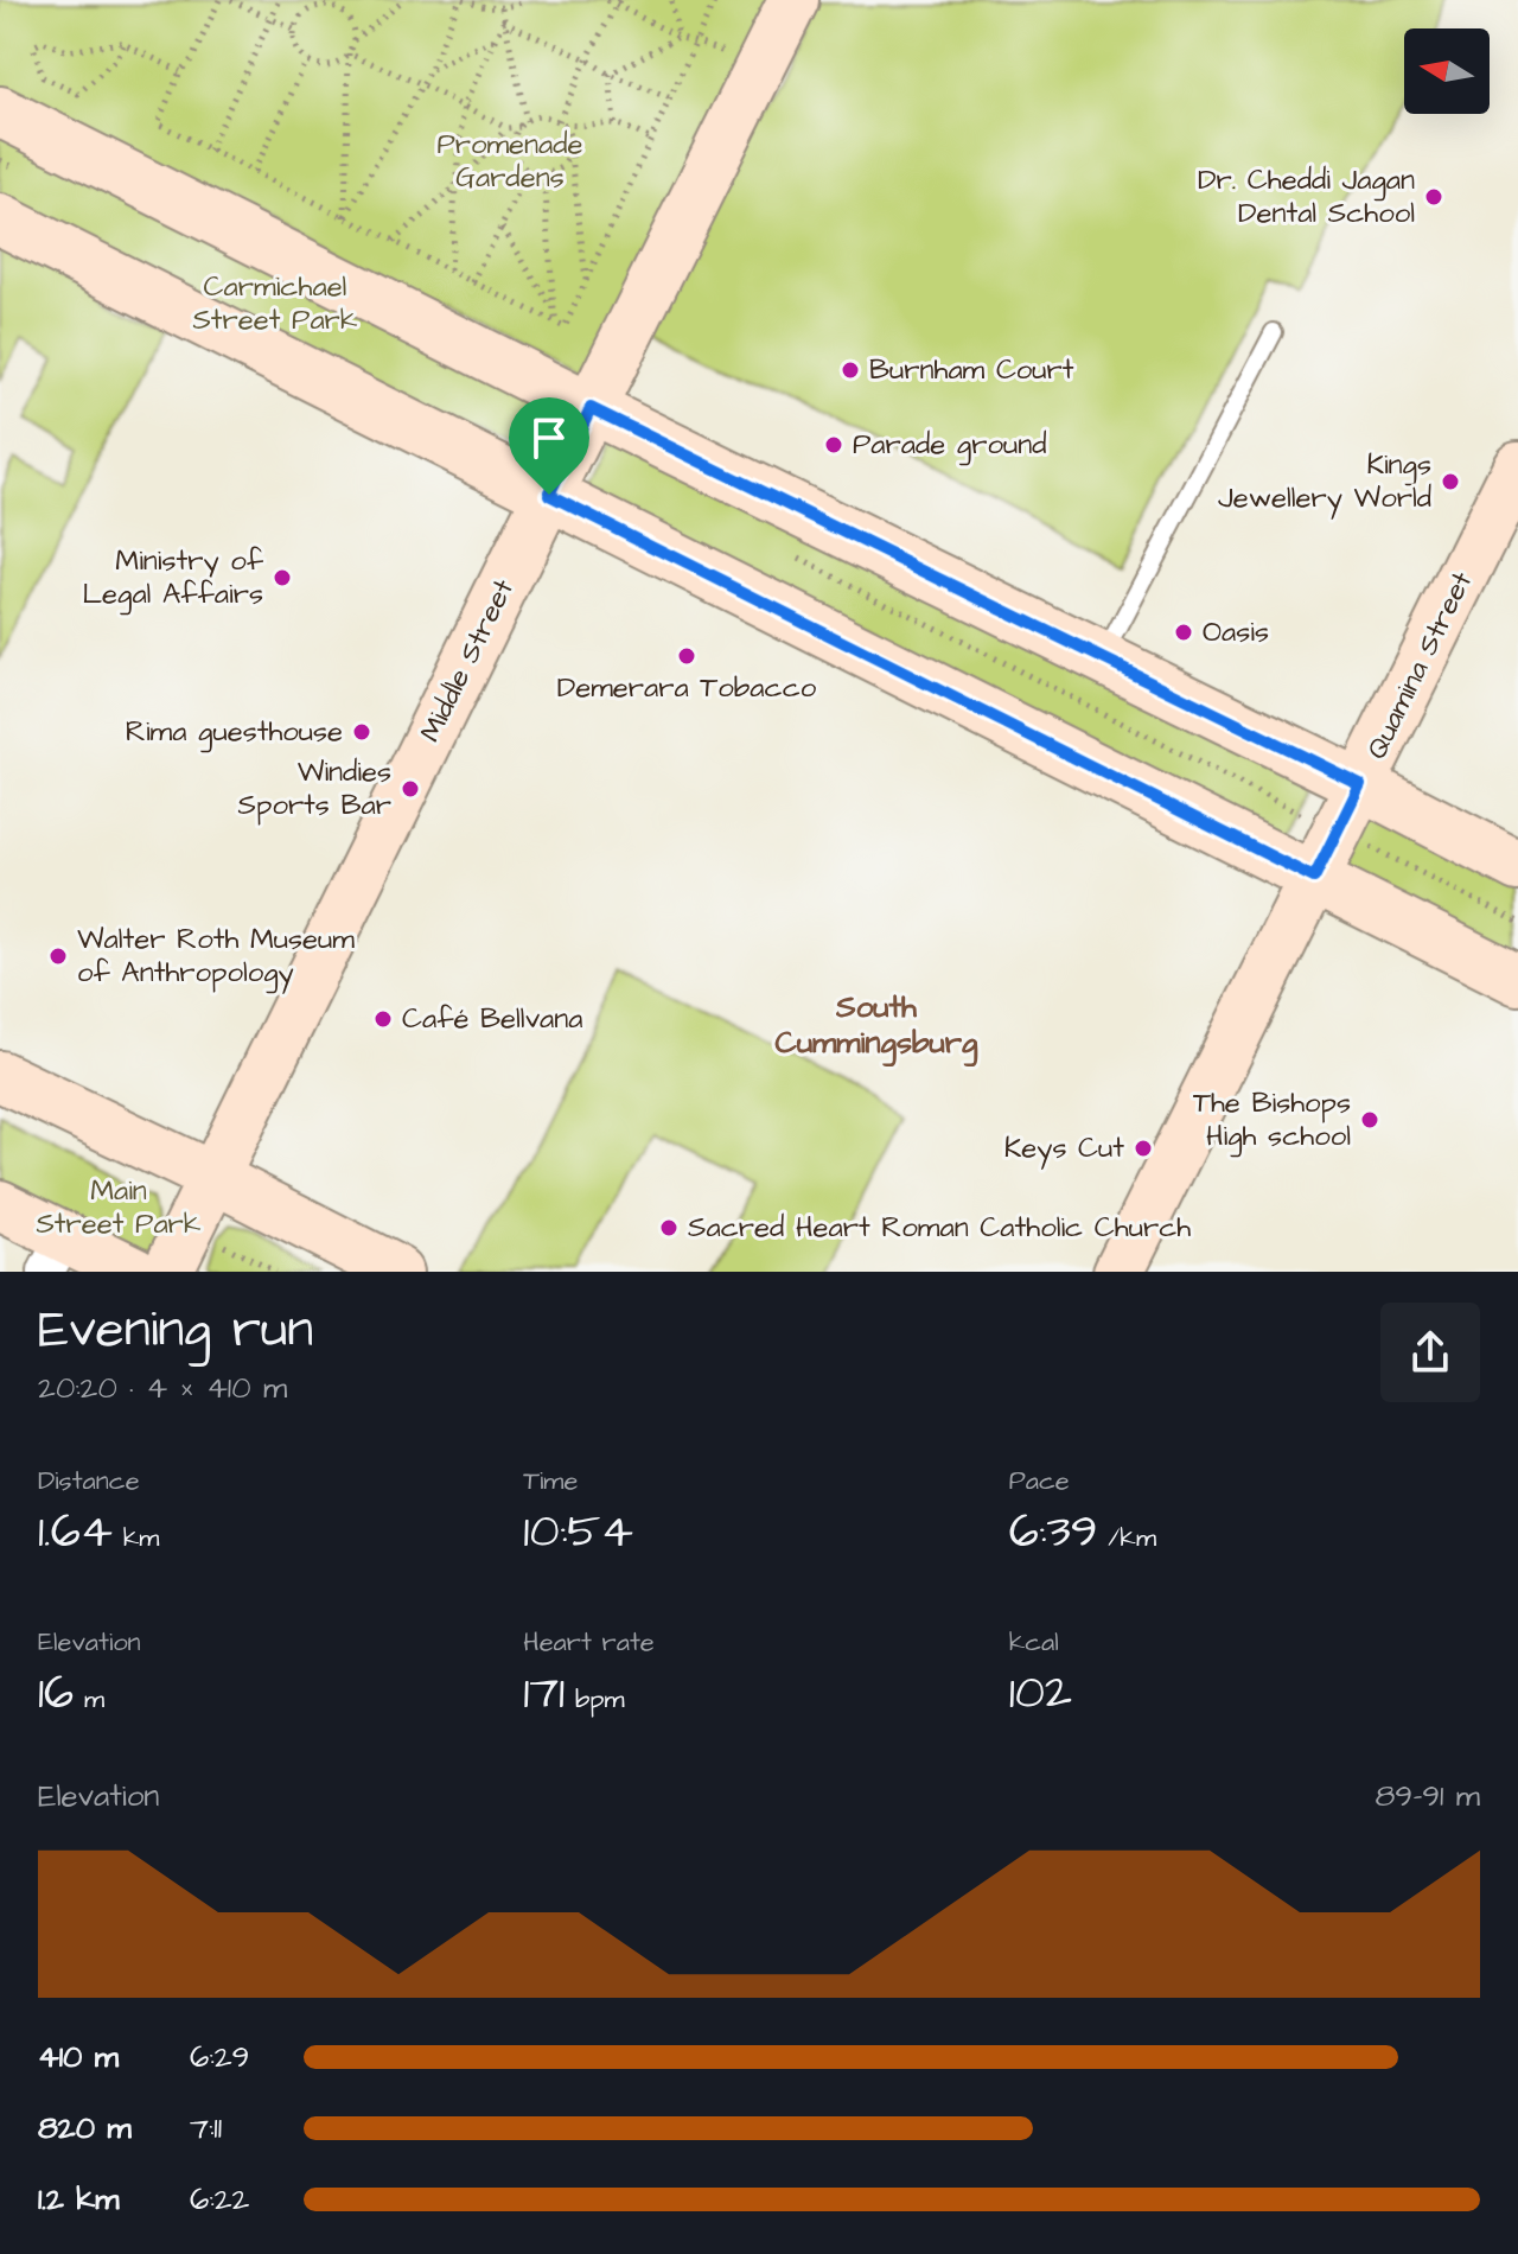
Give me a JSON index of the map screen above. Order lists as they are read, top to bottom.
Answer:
{
  "streets": {
    "street": ["Middle Street", "Quamina Street"]
  },
  "districts": ["South Cummingsburg"],
  "parks": ["Promenade Gardens", "Carmichael Street Park", "Main Street Park"],
  "places": [
    "Dr. Cheddi Jagan Dental School",
    "Burnham Court",
    "Parade ground",
    "Kings Jewellery World",
    "Ministry of Legal Affairs",
    "Oasis",
    "Demerara Tobacco",
    "Rima guesthouse",
    "Windies Sports Bar",
    "Walter Roth Museum of Anthropology",
    "Café Bellvana",
    "The Bishops High school",
    "Keys Cut",
    "Sacred Heart Roman Catholic Church"
  ],
  "north": "left",
  "page": {
    "heading": ["Evening run", "20:20 · 4 × 410 m"],
    "stats": [
      ["Distance", "1.64 km"],
      ["Time", "10:54"],
      ["Pace", "6:39 /km"],
      ["Elevation", "16 m"],
      ["Heart rate", "171 bpm"],
      ["kcal", "102"]
    ],
    "chart": ["Elevation", "89–91 m"],
    "list": [
      {
        "name": "410 m",
        "note": "6:29"
      },
      {
        "name": "820 m",
        "note": "7:11"
      },
      {
        "name": "1.2 km",
        "note": "6:22"
      }
    ]
  }
}
